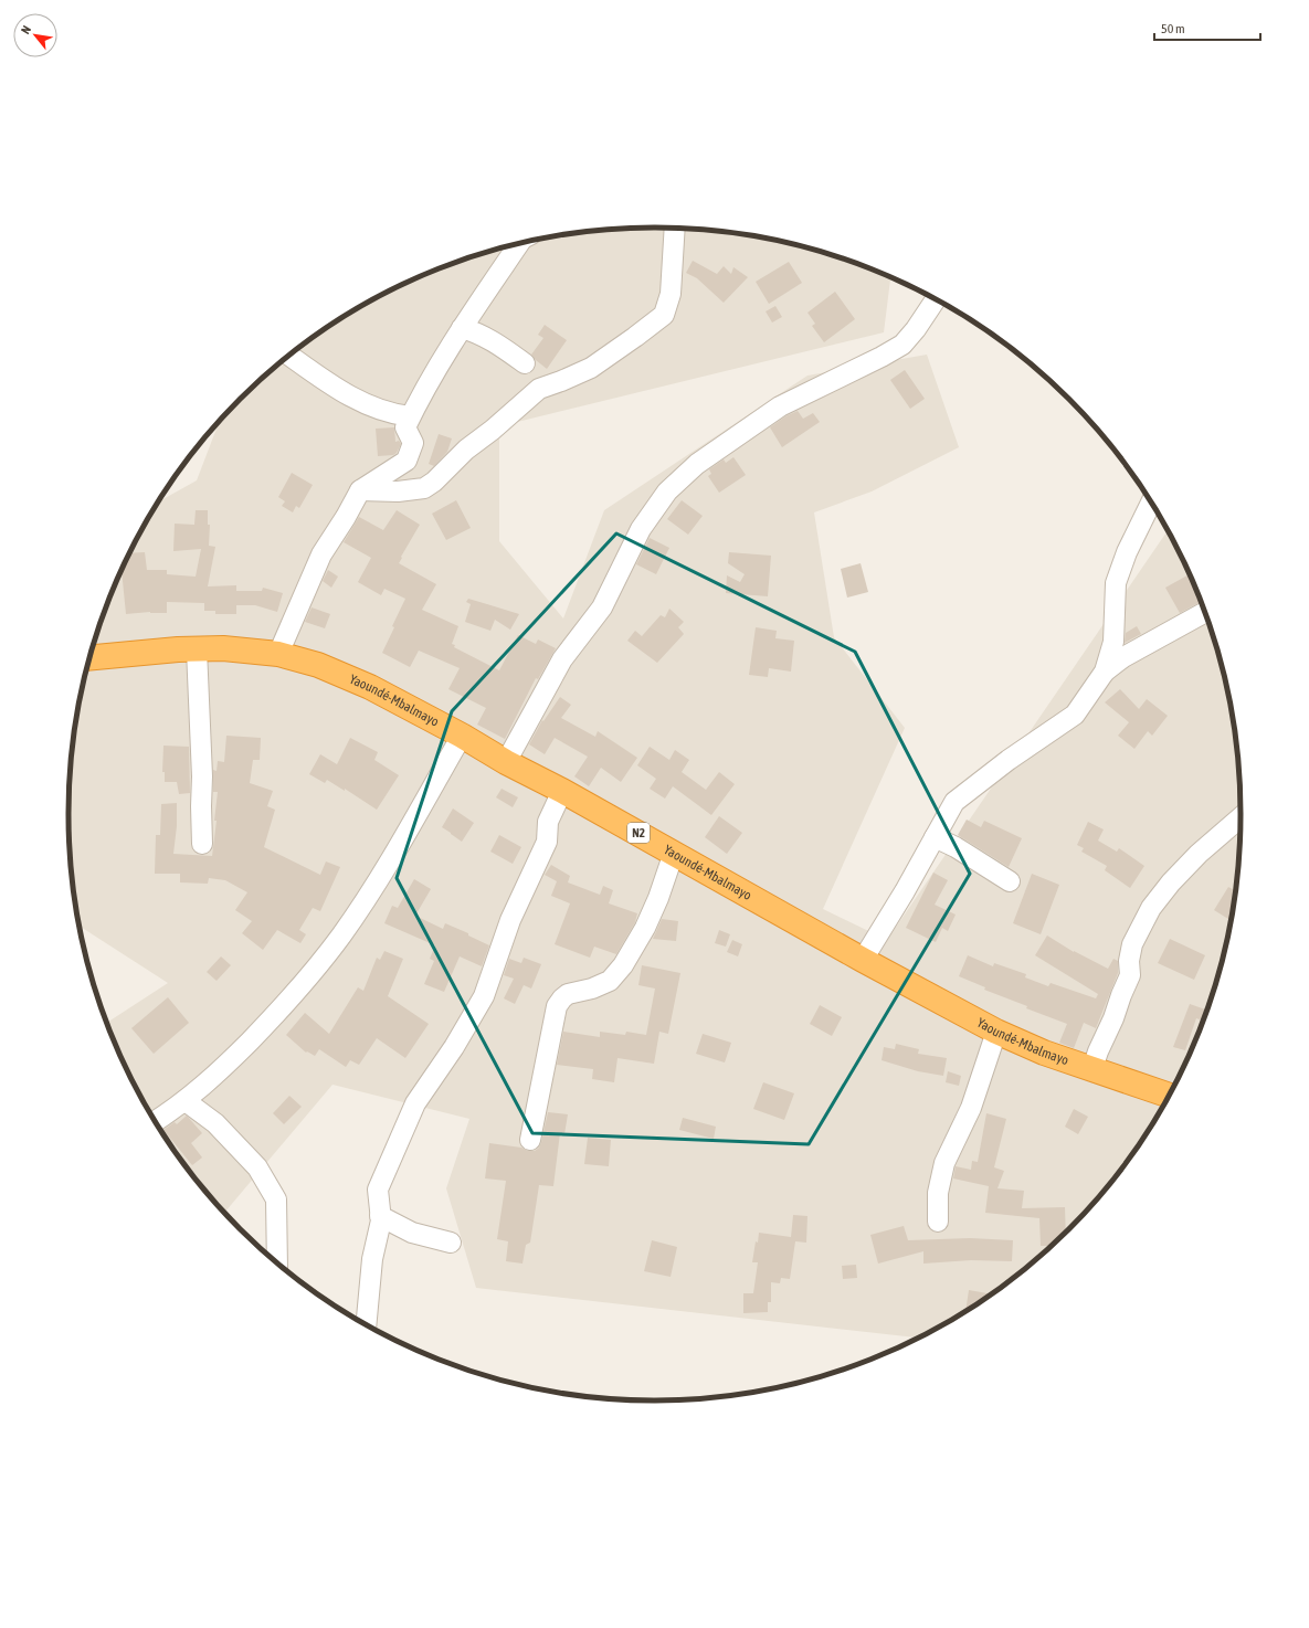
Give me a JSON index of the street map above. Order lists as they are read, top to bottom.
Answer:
{
  "streets": {
    "highway": ["Yaoundé-Mbalmayo", "N2"]
  },
  "scale_bar": "50 m",
  "north": "top left"
}
